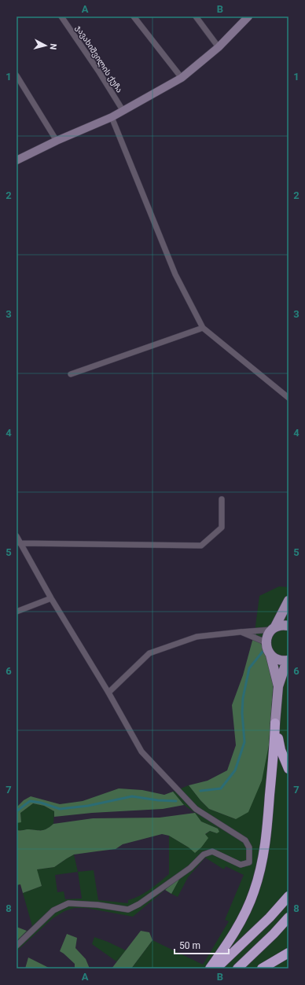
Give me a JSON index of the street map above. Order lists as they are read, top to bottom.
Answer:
{
  "streets": {
    "street": ["ჯავახიშვილის ქუჩა"]
  },
  "scale_bar": "50 m",
  "north": "right",
  "grid": {
    "columns": ["A", "B"],
    "rows": [
      "1",
      "2",
      "3",
      "4",
      "5",
      "6",
      "7",
      "8"
    ]
  }
}
